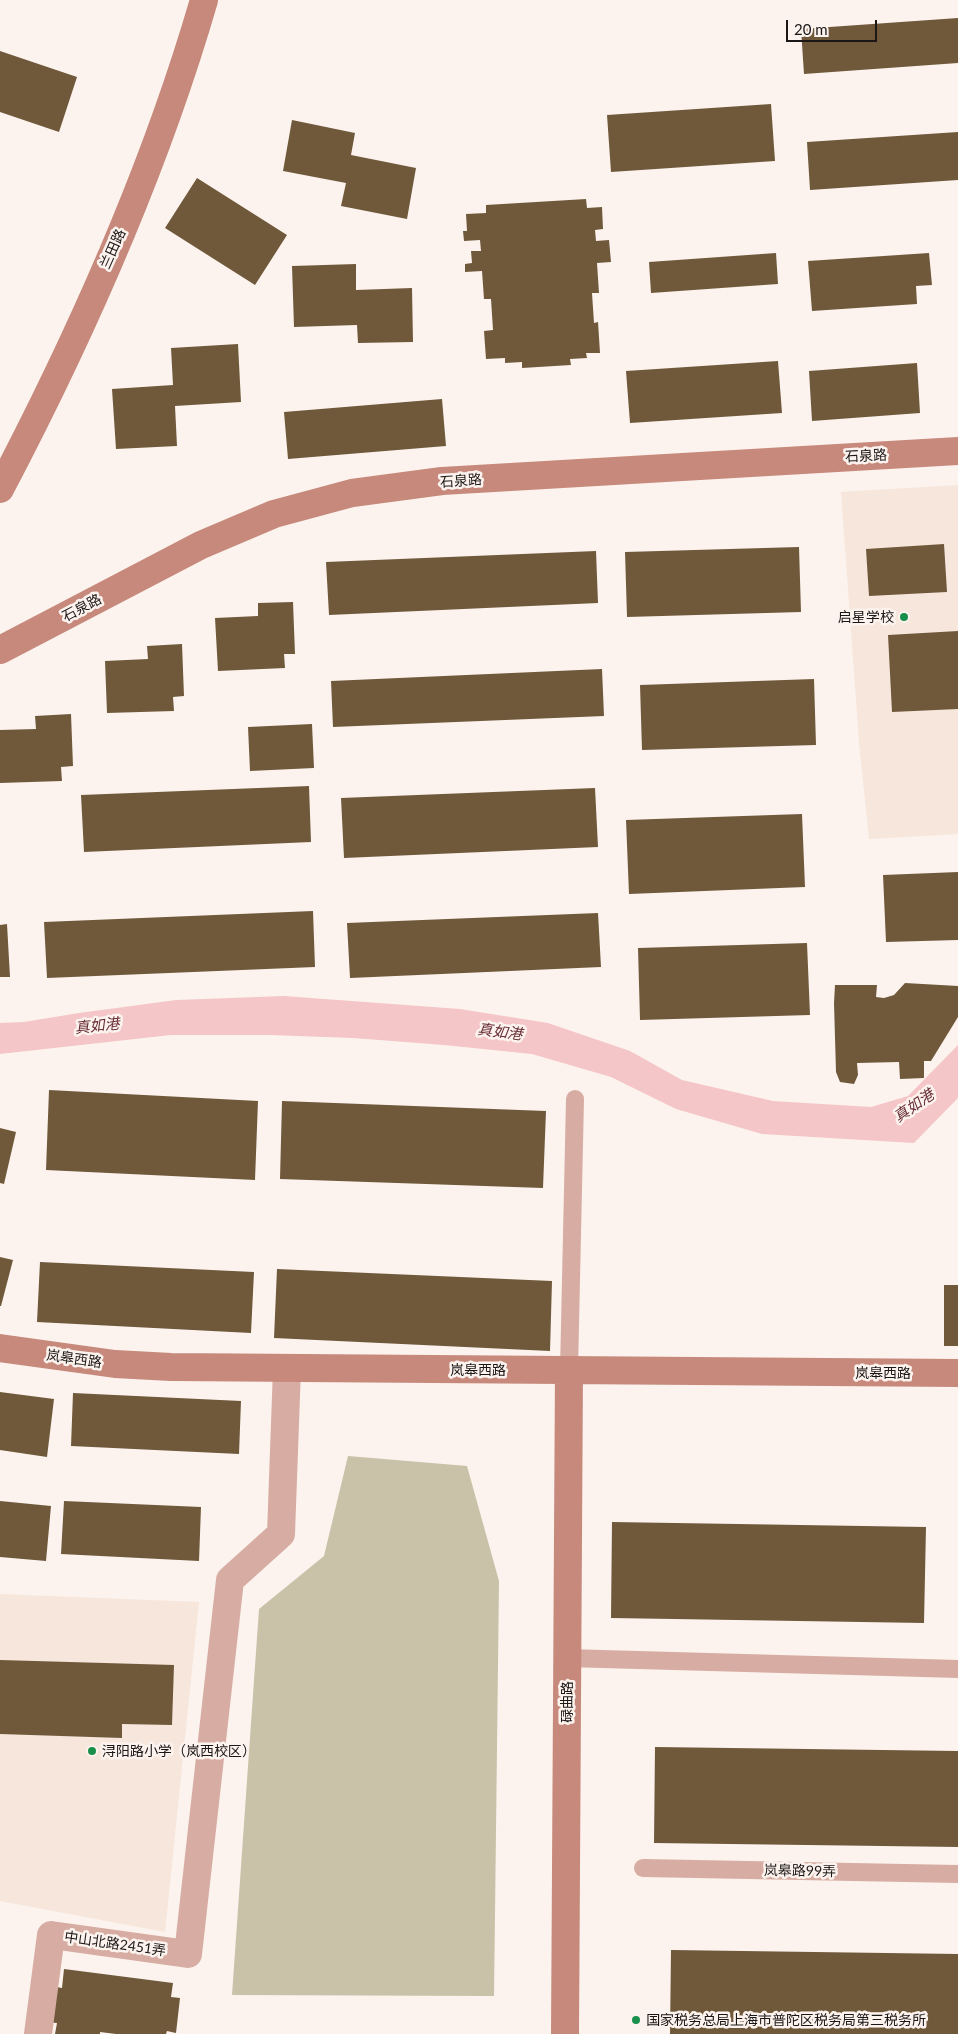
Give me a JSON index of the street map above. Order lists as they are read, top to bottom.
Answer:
{
  "streets": {
    "street": [
      "兰田路",
      "石泉路",
      "岚皋西路",
      "碌曲路",
      "中山北路2451弄"
    ],
    "lane": ["岚皋路99弄"]
  },
  "crossings": [
    ["岚皋西路", "碌曲路"],
    ["岚皋西路", "中山北路2451弄"]
  ],
  "water": ["真如港"],
  "places": ["启星学校", "浔阳路小学（岚西校区）", "国家税务总局上海市普陀区税务局第三税务所"],
  "scale_bar": "20 m"
}
